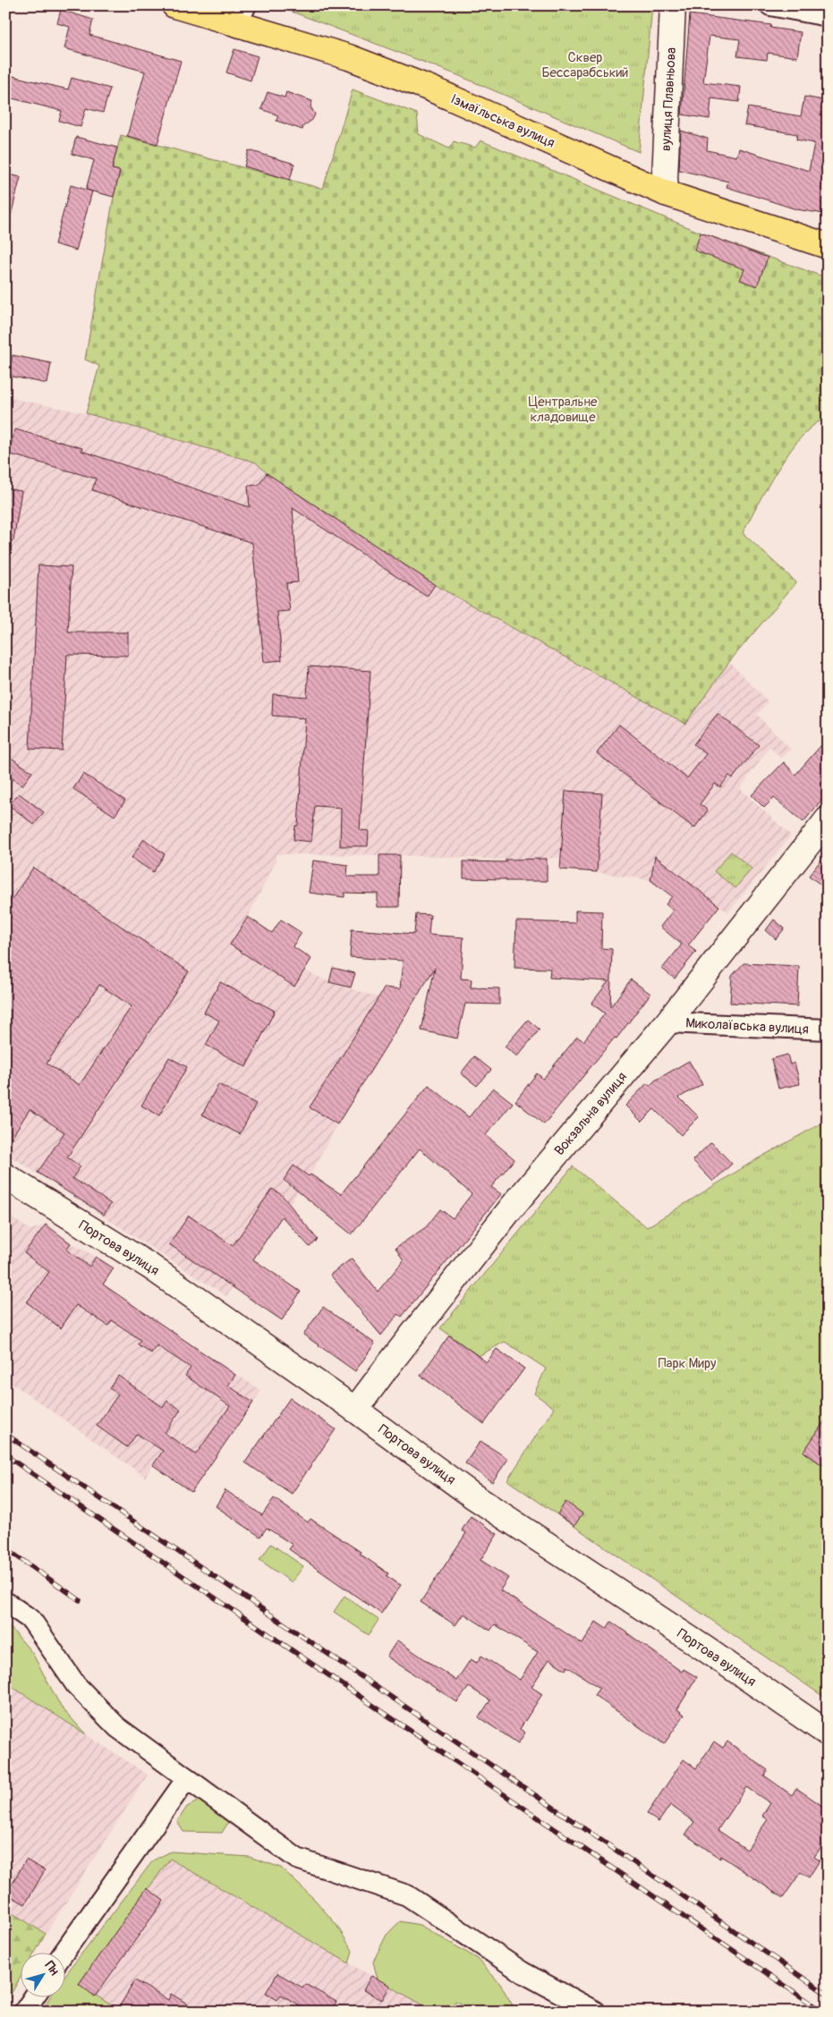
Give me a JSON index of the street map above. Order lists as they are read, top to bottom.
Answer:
{
  "streets": {
    "main road": [
      "вулиця Плавньова",
      "Ізмаїльська вулиця",
      "Вокзальна вулиця",
      "Портова вулиця"
    ],
    "street": ["Миколаївська вулиця"]
  },
  "crossings": [
    ["вулиця Плавньова", "Ізмаїльська вулиця"],
    ["Миколаївська вулиця", "Вокзальна вулиця"],
    ["Вокзальна вулиця", "Портова вулиця"]
  ],
  "parks": ["Сквер Бессарабський", "Центральне кладовище", "Парк Миру"],
  "north": "top right"
}
